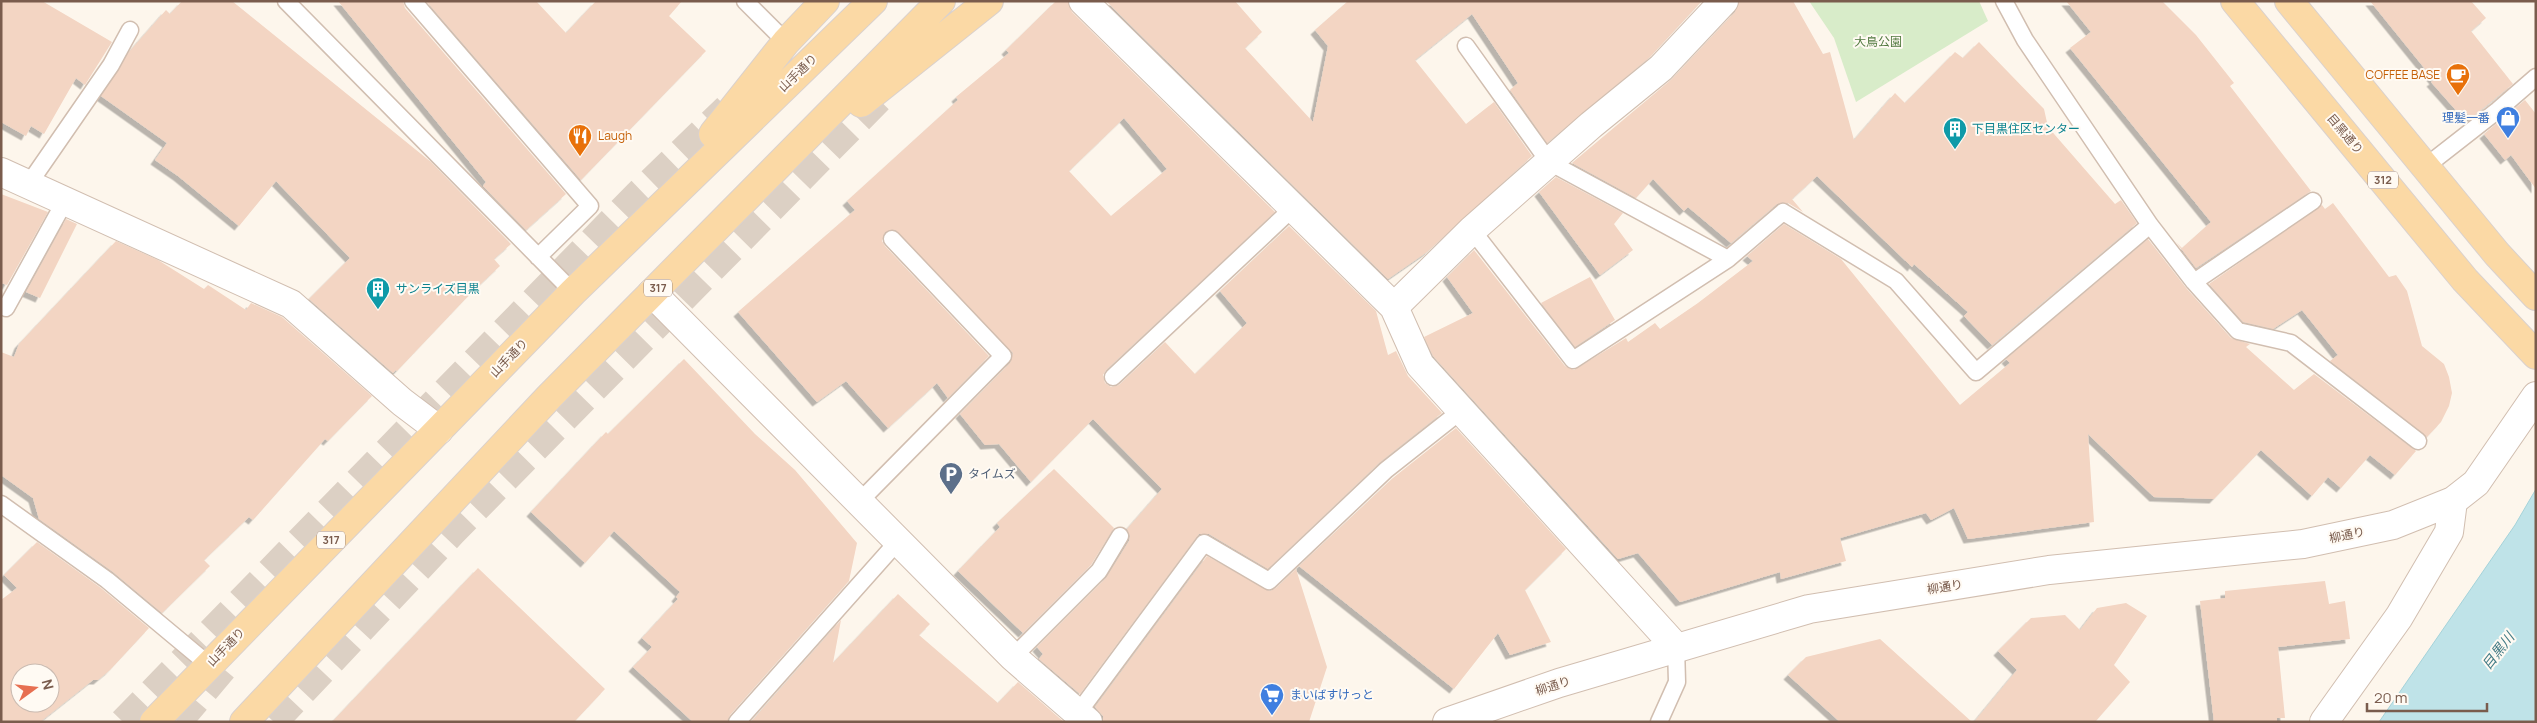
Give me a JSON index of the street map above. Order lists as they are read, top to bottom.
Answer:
{
  "streets": {
    "main road": [
      "山手通り",
      "目黒通り",
      "312",
      "317"
    ],
    "street": ["柳通り"]
  },
  "crossings": [
    ["山手通り", "317"]
  ],
  "water": ["目黒川"],
  "parks": ["大鳥公園"],
  "places": {
    "cafe": ["COFFEE BASE"],
    "shop": ["理髪一番"],
    "building": ["下目黒住区センター", "サンライズ目黒"],
    "restaurant": ["Laugh"],
    "parking": ["タイムズ"],
    "supermarket": ["まいばすけっと"]
  },
  "scale_bar": "20 m",
  "north": "right"
}
